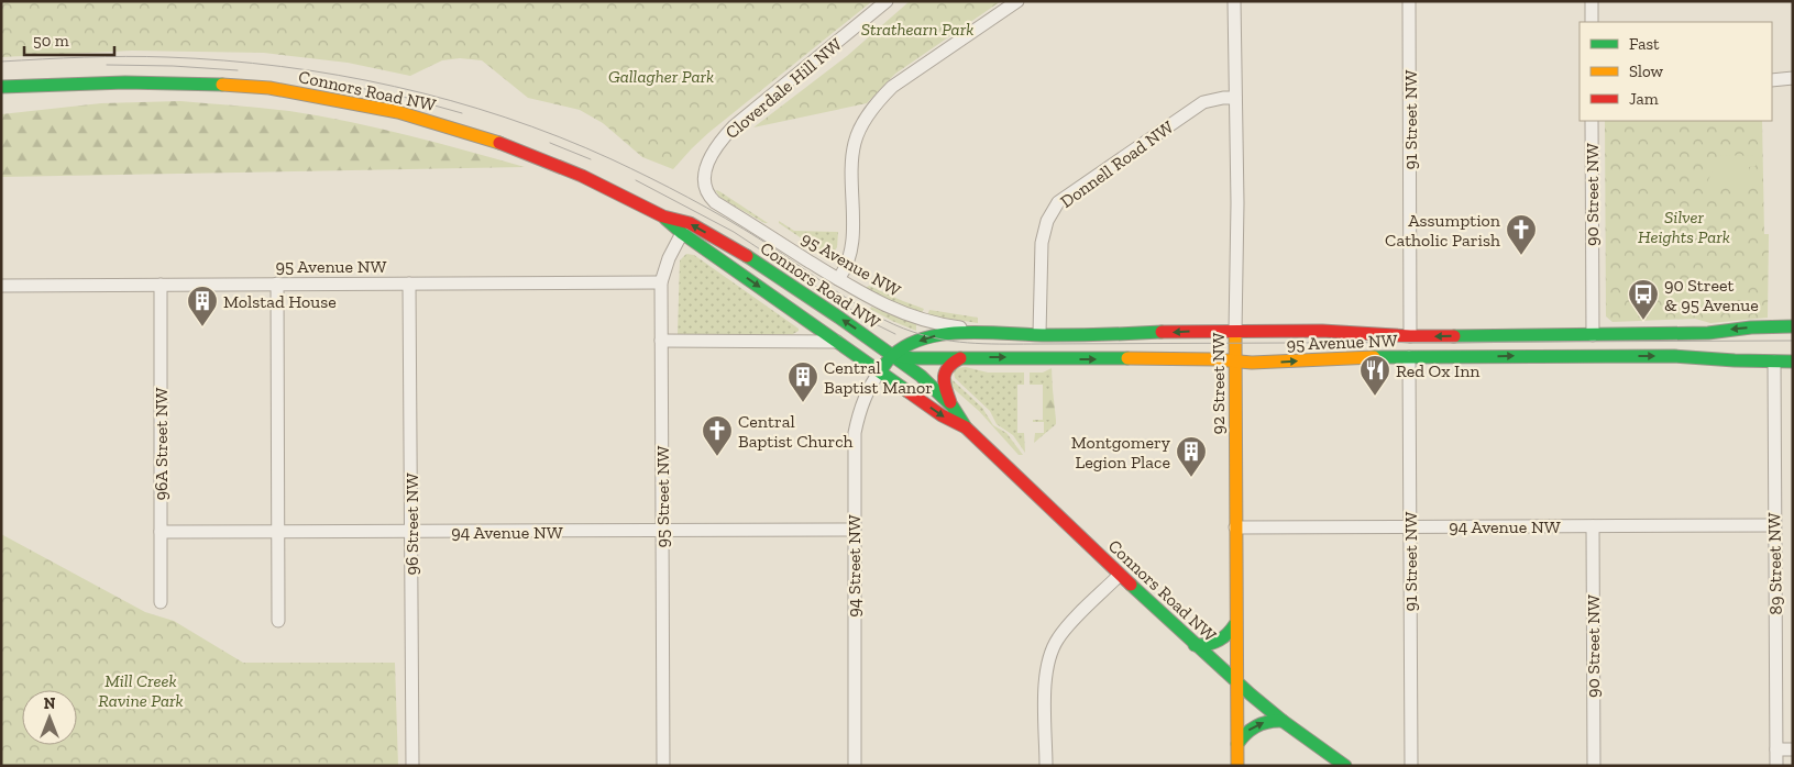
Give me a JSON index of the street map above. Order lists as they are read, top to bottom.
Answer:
{
  "streets": {
    "street": [
      "Cloverdale Hill NW",
      "Connors Road NW",
      "91 Street NW",
      "Donnell Road NW",
      "90 Street NW",
      "95 Avenue NW",
      "92 Street NW",
      "96A Street NW",
      "95 Street NW",
      "96 Street NW",
      "94 Avenue NW",
      "89 Street NW",
      "94 Street NW"
    ]
  },
  "crossings": [
    ["Cloverdale Hill NW", "95 Avenue NW"],
    ["Connors Road NW", "95 Avenue NW"],
    ["Connors Road NW", "92 Street NW"],
    ["Connors Road NW", "95 Street NW"],
    ["Connors Road NW", "94 Street NW"],
    ["91 Street NW", "95 Avenue NW"],
    ["91 Street NW", "94 Avenue NW"],
    ["Donnell Road NW", "95 Avenue NW"],
    ["Donnell Road NW", "92 Street NW"],
    ["90 Street NW", "95 Avenue NW"],
    ["90 Street NW", "94 Avenue NW"],
    ["95 Avenue NW", "92 Street NW"],
    ["95 Avenue NW", "96A Street NW"],
    ["95 Avenue NW", "95 Street NW"],
    ["95 Avenue NW", "96 Street NW"],
    ["95 Avenue NW", "89 Street NW"],
    ["95 Avenue NW", "94 Street NW"],
    ["92 Street NW", "94 Avenue NW"],
    ["96A Street NW", "94 Avenue NW"],
    ["95 Street NW", "94 Avenue NW"],
    ["96 Street NW", "94 Avenue NW"],
    ["94 Avenue NW", "89 Street NW"],
    ["94 Avenue NW", "94 Street NW"]
  ],
  "parks": [
    "Strathearn Park",
    "Gallagher Park",
    "Silver Heights Park",
    "Mill Creek Ravine Park"
  ],
  "places": {
    "church": ["Assumption Catholic Parish", "Central Baptist Church"],
    "bus stop": ["90 Street & 95 Avenue"],
    "building": ["Molstad House", "Central Baptist Manor", "Montgomery Legion Place"],
    "restaurant": ["Red Ox Inn"]
  },
  "legend": ["Fast", "Slow", "Jam"],
  "scale_bar": "50 m",
  "north": "top"
}
